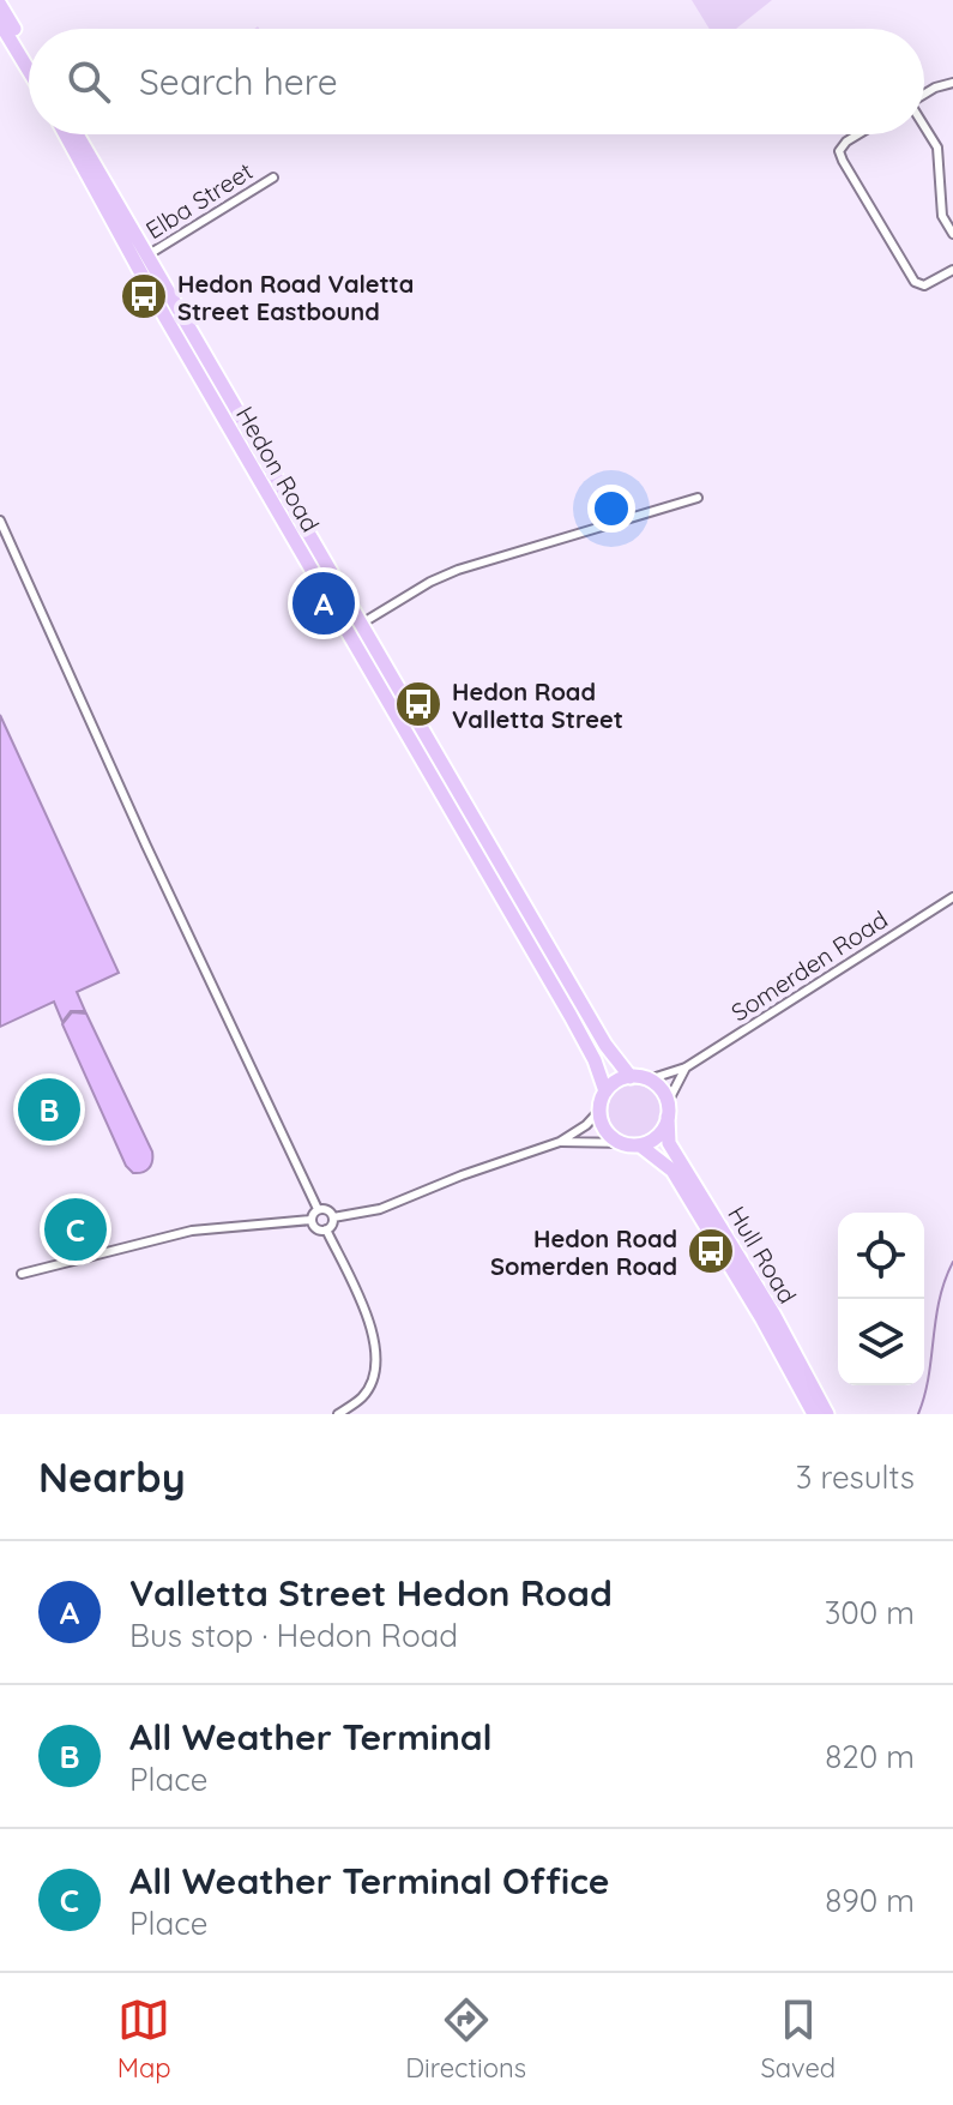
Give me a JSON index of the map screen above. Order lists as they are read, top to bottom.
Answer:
{
  "streets": {
    "highway": ["Hedon Road", "Hull Road"],
    "street": ["Elba Street", "Somerden Road"]
  },
  "crossings": [
    ["Elba Street", "Hedon Road"],
    ["Hedon Road", "Somerden Road"],
    ["Hedon Road", "Hull Road"],
    ["Somerden Road", "Hull Road"]
  ],
  "places": {
    "bus stop": ["Hedon Road Valetta Street Eastbound", "Hedon Road Valletta Street", "Hedon Road Somerden Road"]
  },
  "page": {
    "search": "Search here",
    "pins": ["A", "B", "C"],
    "heading": ["Nearby", "3 results"],
    "list": [
      {
        "mark": "A",
        "name": "Valletta Street Hedon Road",
        "note": "Bus stop · Hedon Road",
        "value": "300 m"
      },
      {
        "mark": "B",
        "name": "All Weather Terminal",
        "note": "Place",
        "value": "820 m"
      },
      {
        "mark": "C",
        "name": "All Weather Terminal Office",
        "note": "Place",
        "value": "890 m"
      }
    ],
    "nav": ["Map", "Directions", "Saved"]
  }
}
